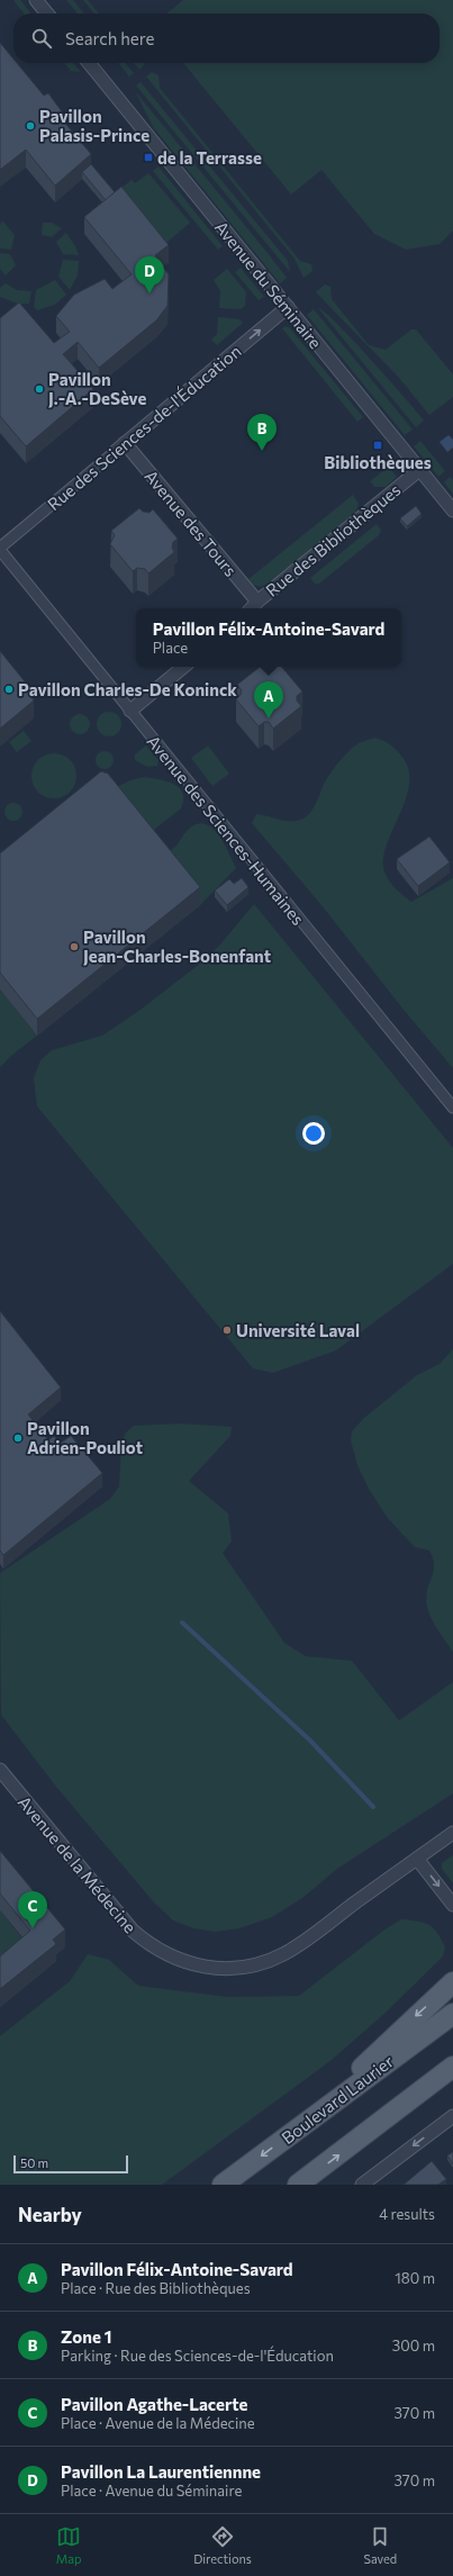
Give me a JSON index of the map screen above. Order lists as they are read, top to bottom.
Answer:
{
  "streets": {
    "main road": ["Boulevard Laurier"],
    "street": [
      "Avenue du Séminaire",
      "Rue des Sciences-de-l'Éducation",
      "Avenue des Tours",
      "Rue des Bibliothèques",
      "Avenue des Sciences-Humaines",
      "Avenue de la Médecine"
    ]
  },
  "crossings": [
    ["Avenue du Séminaire", "Rue des Sciences-de-l'Éducation"],
    ["Avenue du Séminaire", "Rue des Bibliothèques"],
    ["Rue des Sciences-de-l'Éducation", "Avenue des Tours"],
    ["Rue des Sciences-de-l'Éducation", "Avenue des Sciences-Humaines"],
    ["Avenue des Tours", "Rue des Bibliothèques"]
  ],
  "one_way": ["Rue des Sciences-de-l'Éducation"],
  "places": {
    "other": [
      "Pavillon Palasis-Prince",
      "Pavillon J.-A.-DeSève",
      "Pavillon Charles-De Koninck",
      "Pavillon Jean-Charles-Bonenfant",
      "Université Laval",
      "Pavillon Adrien-Pouliot"
    ],
    "transit": ["de la Terrasse", "Bibliothèques"]
  },
  "scale_bar": "50 m",
  "page": {
    "search": "Search here",
    "pins": [
      "D",
      "B",
      "A",
      "C"
    ],
    "popup": ["Pavillon Félix-Antoine-Savard", "Place"],
    "scale": "50 m",
    "heading": ["Nearby", "4 results"],
    "list": [
      {
        "mark": "A",
        "name": "Pavillon Félix-Antoine-Savard",
        "note": "Place · Rue des Bibliothèques",
        "value": "180 m"
      },
      {
        "mark": "B",
        "name": "Zone 1",
        "note": "Parking · Rue des Sciences-de-l'Éducation",
        "value": "300 m"
      },
      {
        "mark": "C",
        "name": "Pavillon Agathe-Lacerte",
        "note": "Place · Avenue de la Médecine",
        "value": "370 m"
      },
      {
        "mark": "D",
        "name": "Pavillon La Laurentiennne",
        "note": "Place · Avenue du Séminaire",
        "value": "370 m"
      }
    ],
    "nav": ["Map", "Directions", "Saved"]
  }
}
